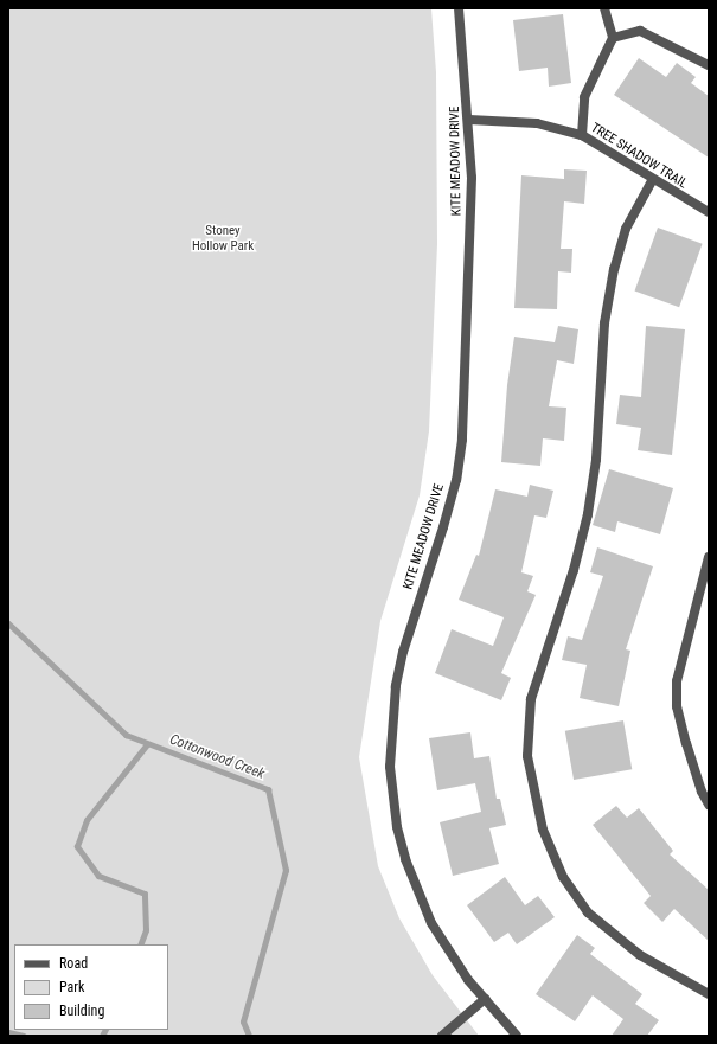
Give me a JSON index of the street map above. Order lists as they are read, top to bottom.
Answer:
{
  "streets": {
    "street": ["TREE SHADOW TRAIL", "KITE MEADOW DRIVE"]
  },
  "crossings": [
    ["TREE SHADOW TRAIL", "KITE MEADOW DRIVE"]
  ],
  "water": ["Cottonwood Creek"],
  "parks": ["Stoney Hollow Park"],
  "legend": ["Road", "Park", "Building"]
}
